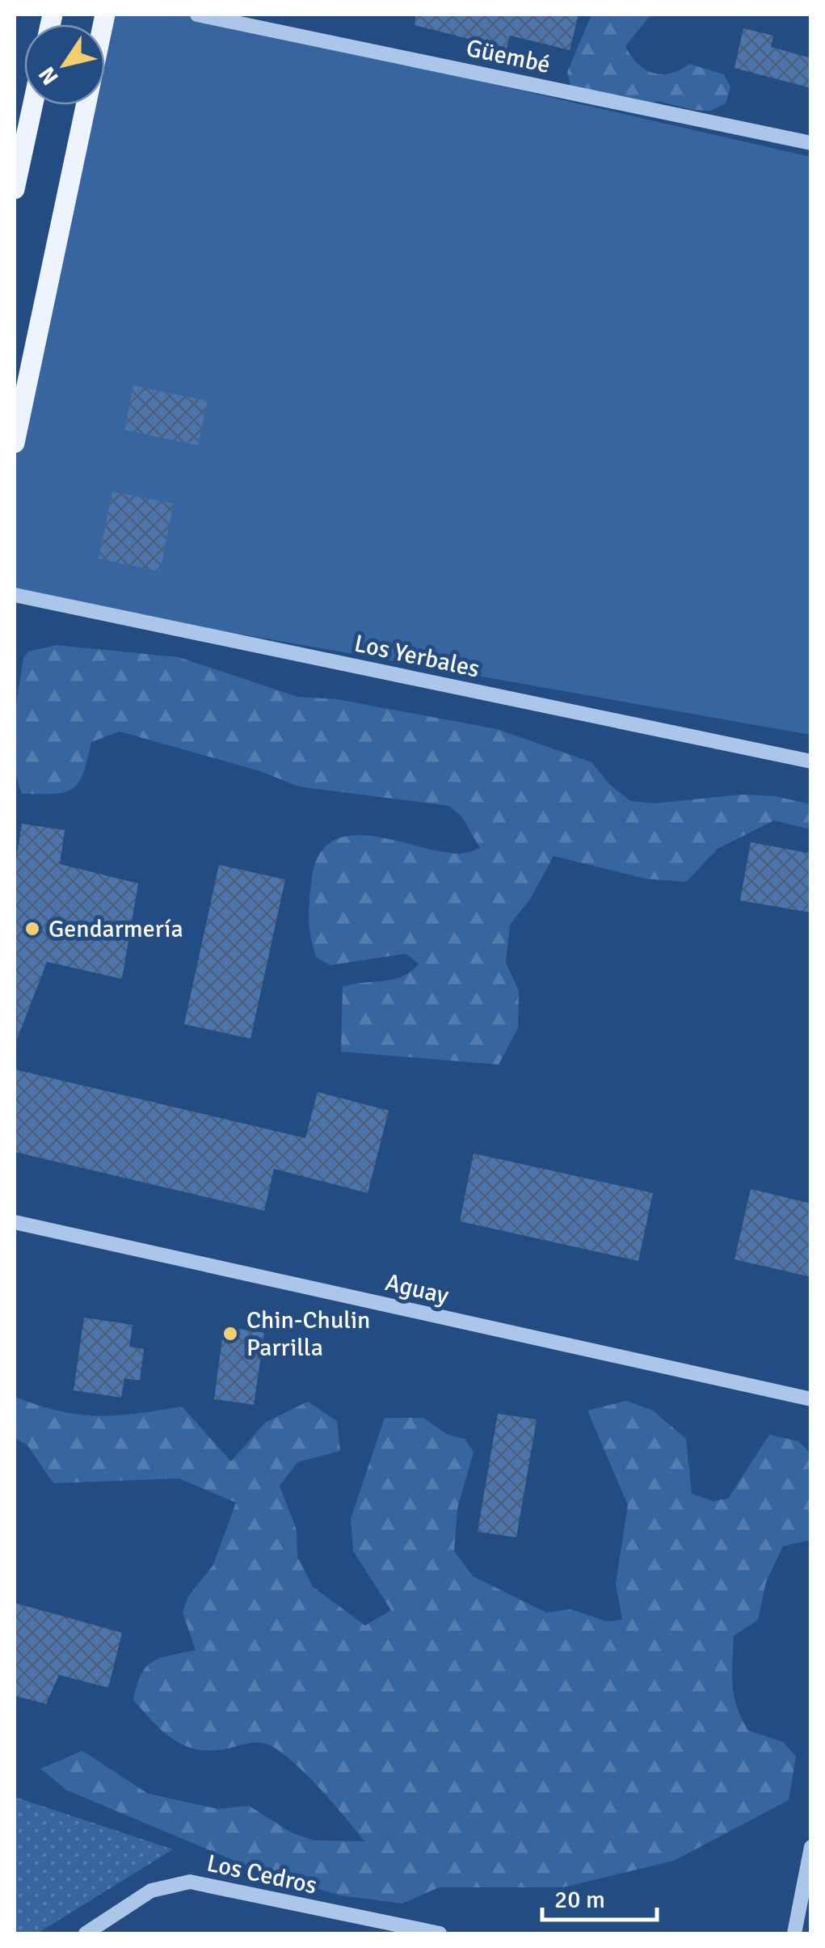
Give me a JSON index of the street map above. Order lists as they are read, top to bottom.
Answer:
{
  "streets": {
    "street": [
      "Güembé",
      "Los Yerbales",
      "Aguay",
      "Los Cedros"
    ]
  },
  "places": ["Gendarmería", "Chin-Chulin Parrilla"],
  "scale_bar": "20 m",
  "north": "bottom left"
}
